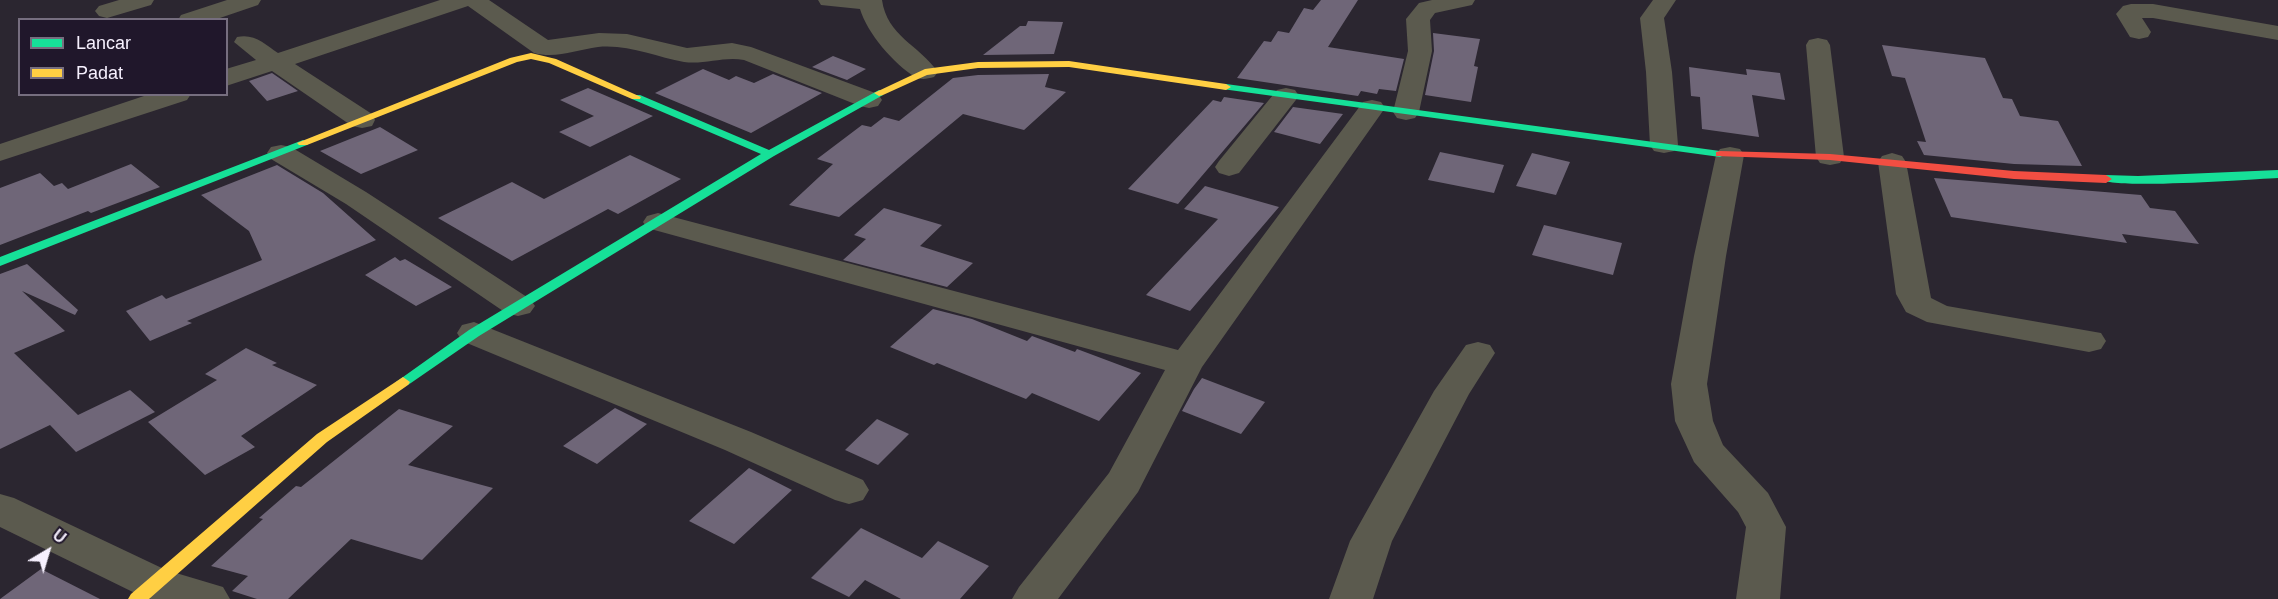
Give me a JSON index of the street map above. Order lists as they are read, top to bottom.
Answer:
{
  "legend": ["Lancar", "Padat"],
  "north": "top right"
}
